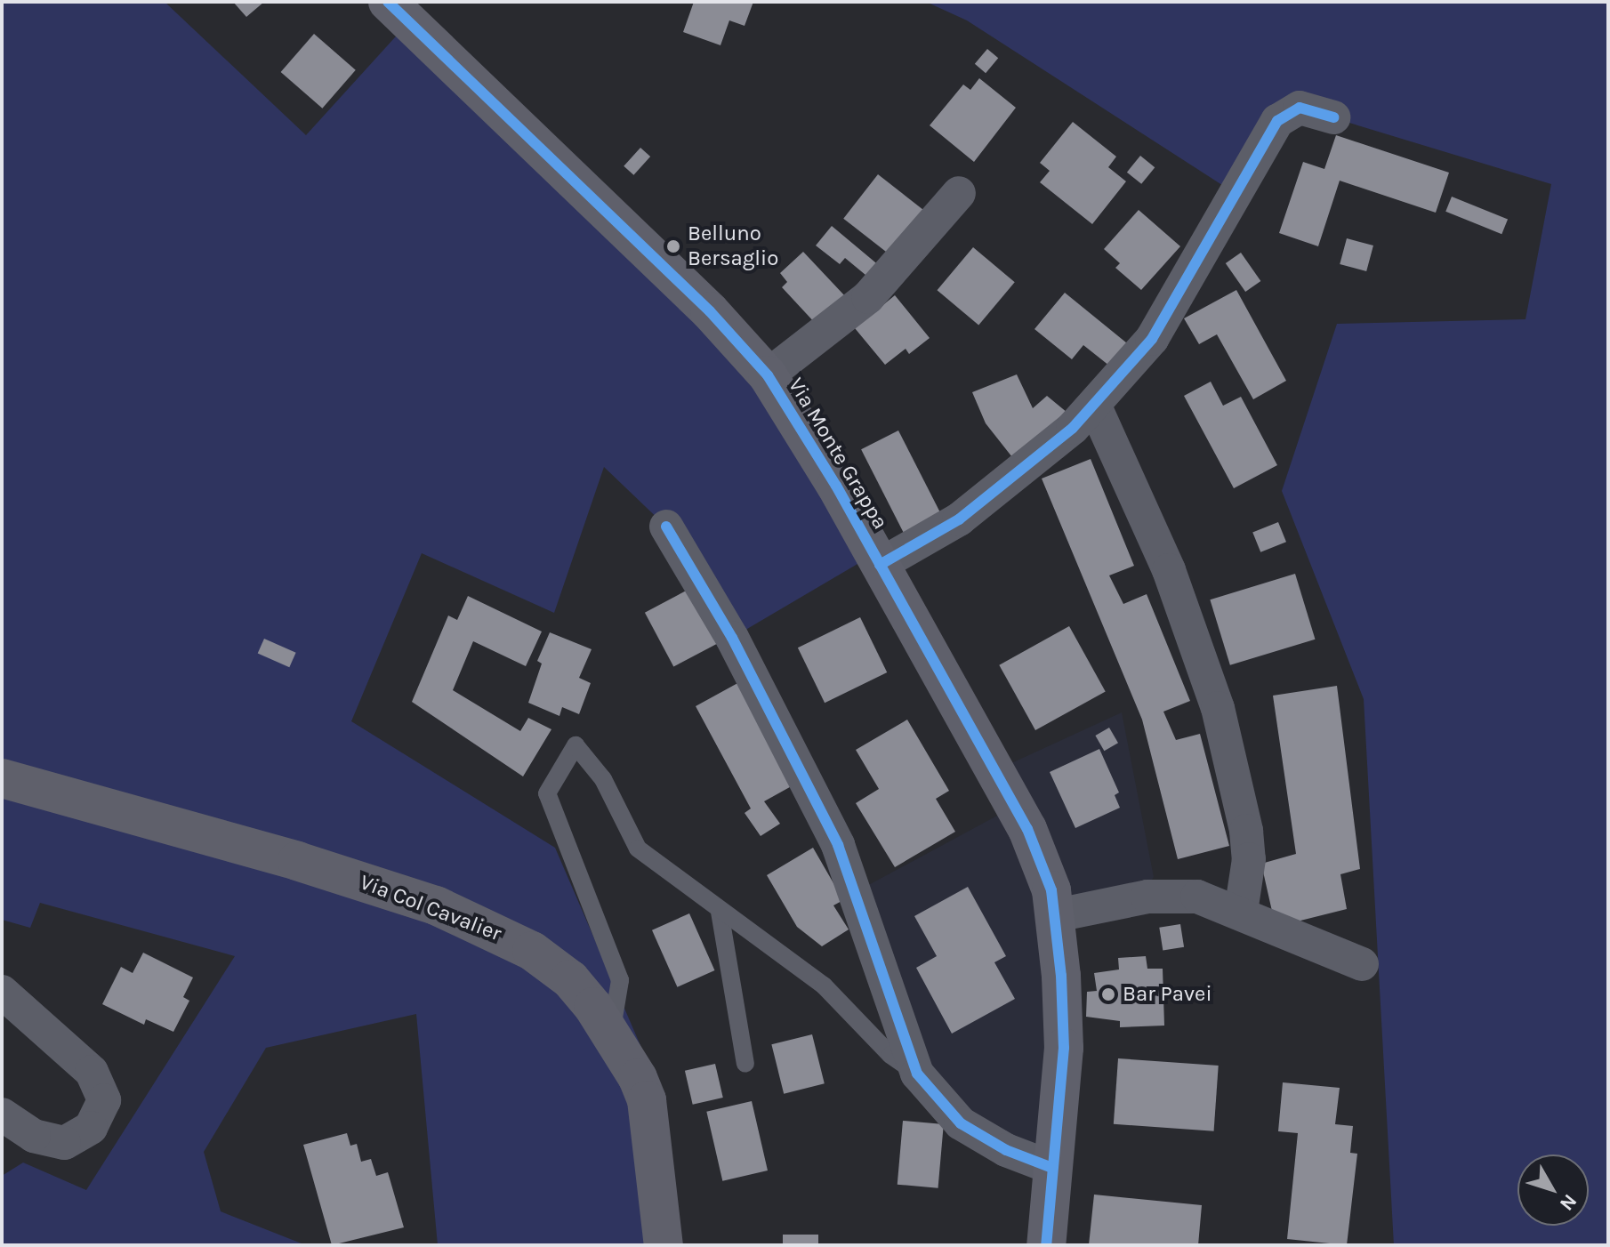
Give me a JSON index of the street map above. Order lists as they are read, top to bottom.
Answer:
{
  "streets": {
    "street": ["Via Monte Grappa", "Via Col Cavalier"]
  },
  "places": ["Belluno Bersaglio", "Bar Pavei"],
  "north": "bottom right"
}
